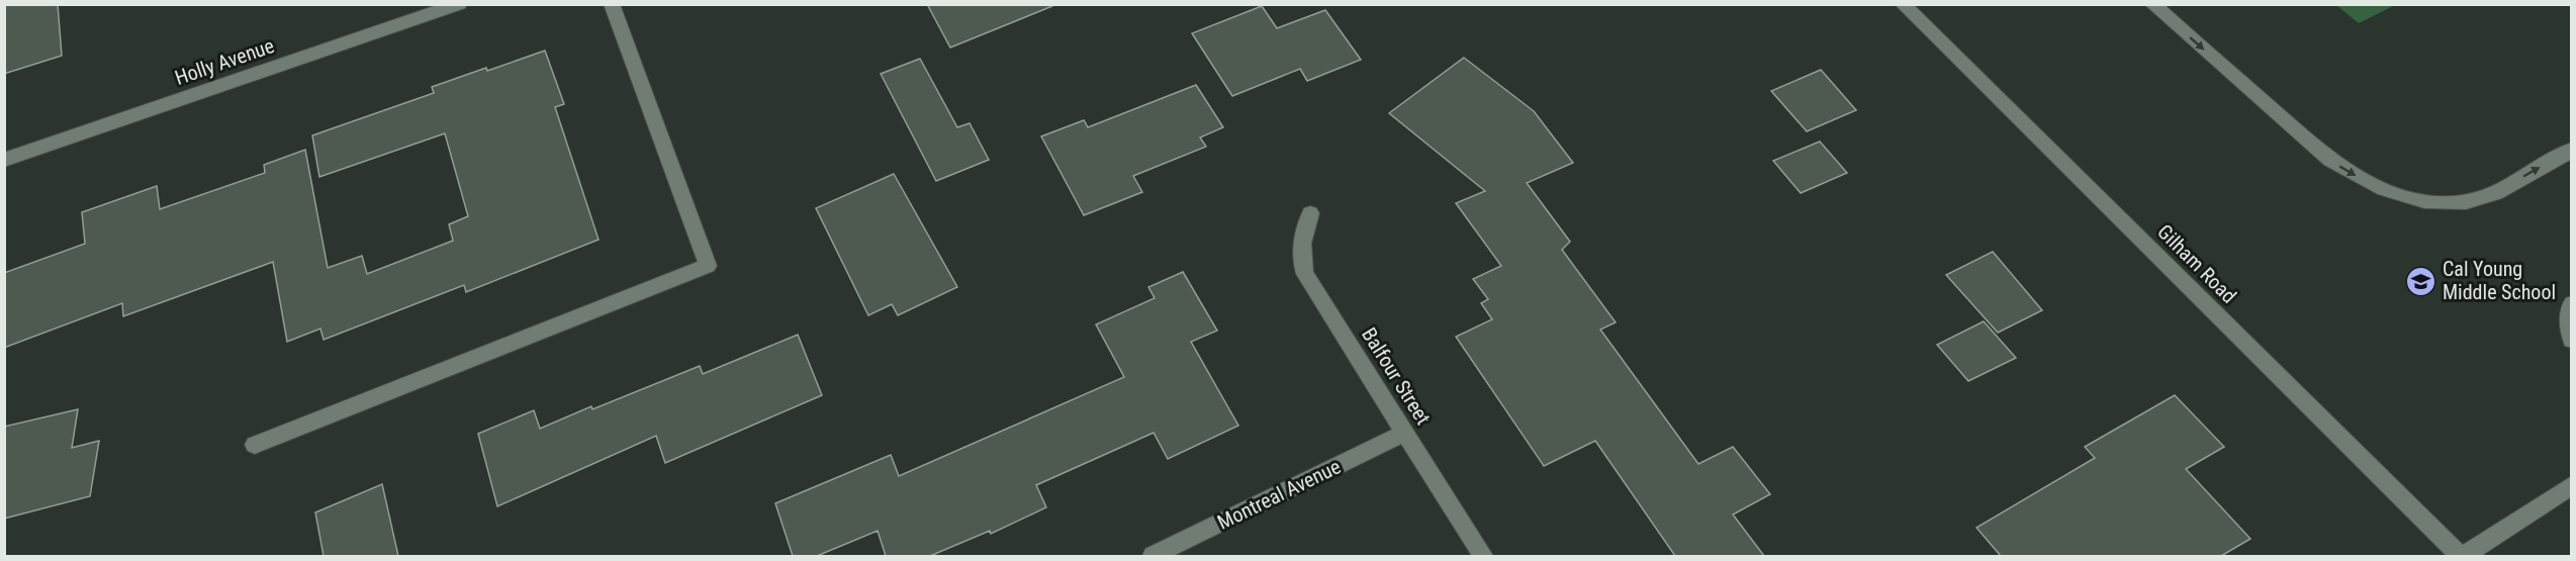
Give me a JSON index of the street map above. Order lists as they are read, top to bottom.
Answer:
{
  "streets": {
    "street": [
      "Holly Avenue",
      "Gilham Road",
      "Balfour Street",
      "Montreal Avenue"
    ]
  },
  "crossings": [
    ["Balfour Street", "Montreal Avenue"]
  ],
  "places": {
    "school or university": ["Cal Young Middle School"]
  }
}
